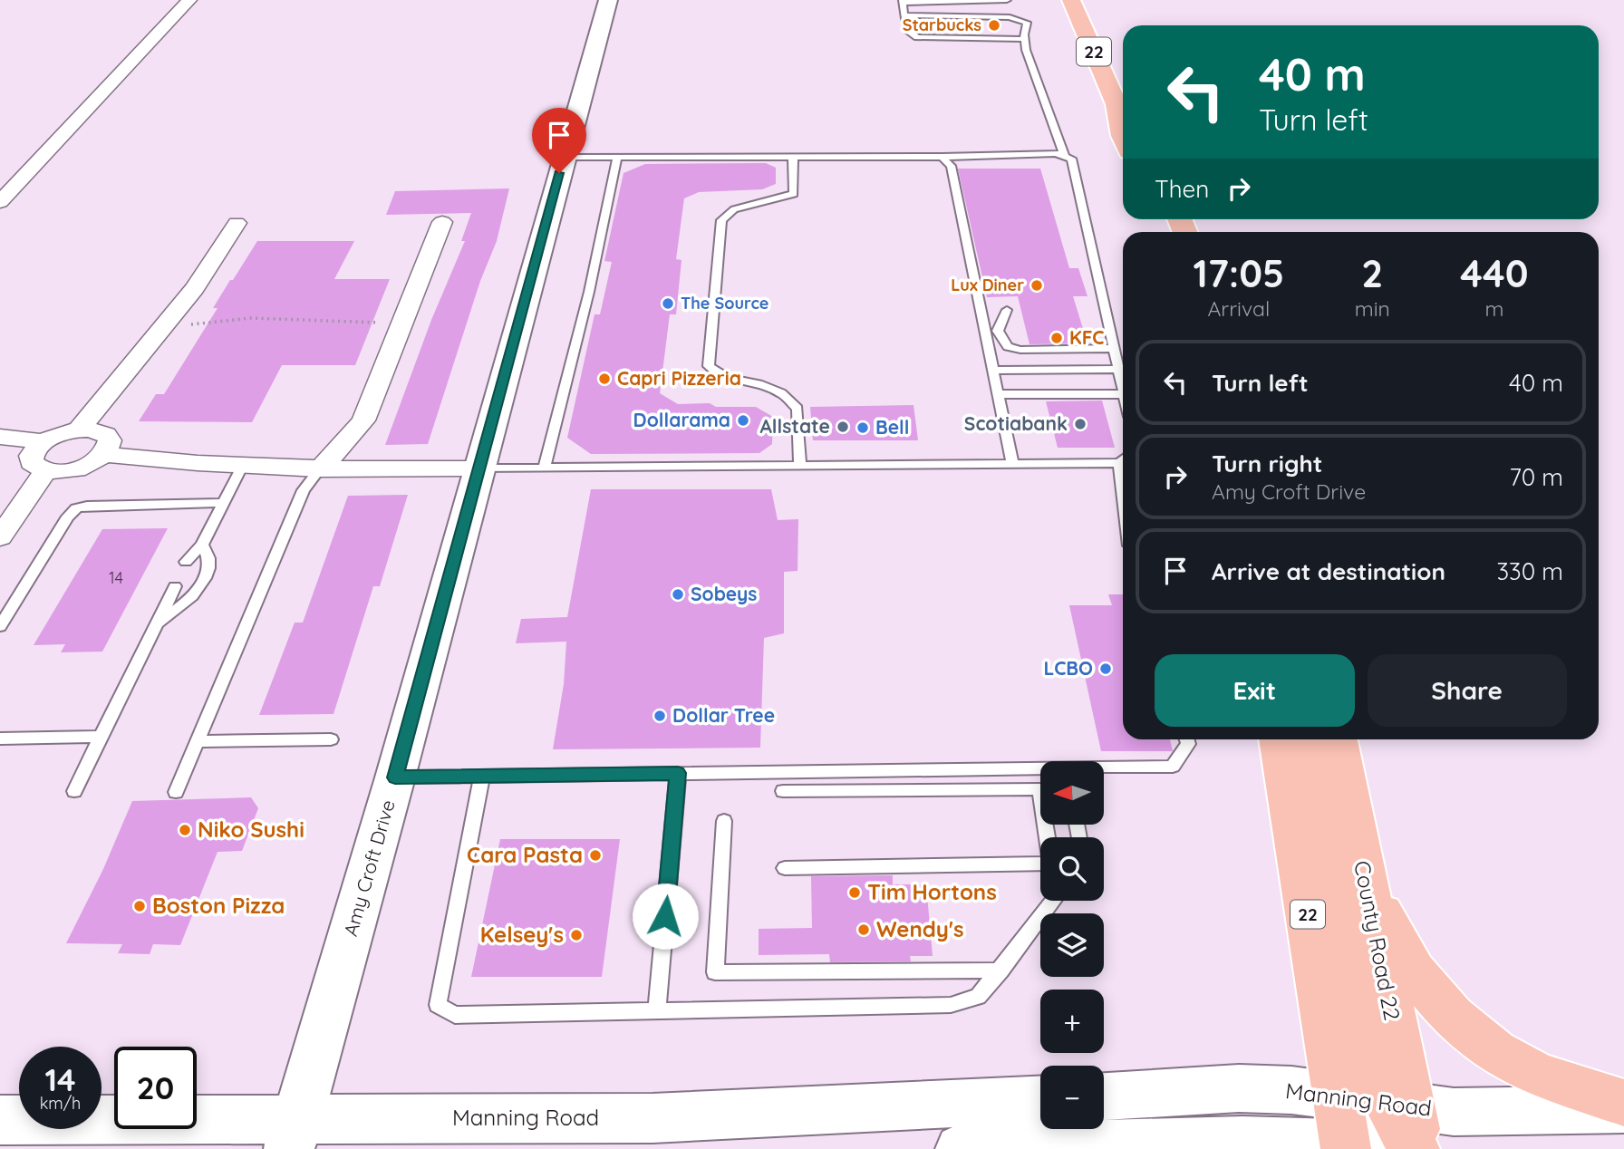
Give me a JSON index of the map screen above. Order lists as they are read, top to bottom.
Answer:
{
  "streets": {
    "main road": ["22", "County Road 22"],
    "street": ["Amy Croft Drive", "Manning Road"]
  },
  "crossings": [
    ["22", "County Road 22"],
    ["22", "Manning Road"],
    ["Amy Croft Drive", "Manning Road"],
    ["County Road 22", "Manning Road"]
  ],
  "places": [
    "Starbucks",
    "Lux Diner",
    "The Source",
    "KFC",
    "Capri Pizzeria",
    "Dollarama",
    "Scotiabank",
    "Allstate",
    "Bell",
    "Sobeys",
    "LCBO",
    "Dollar Tree",
    "Niko Sushi",
    "Cara Pasta",
    "Tim Hortons",
    "Boston Pizza",
    "Wendy's",
    "Kelsey's"
  ],
  "house_numbers": ["14"],
  "north": "left",
  "page": {
    "turn": ["40 m", "Turn left"],
    "then": "Then",
    "eta": [
      "17:05",
      "Arrival",
      "2",
      "min",
      "440",
      "m"
    ],
    "list": [
      {
        "name": "Turn left",
        "value": "40 m"
      },
      {
        "name": "Turn right",
        "note": "Amy Croft Drive",
        "value": "70 m"
      },
      {
        "name": "Arrive at destination",
        "value": "330 m"
      }
    ],
    "buttons": ["Exit", "Share"],
    "map_buttons": ["+", "−"],
    "speed": "14 km/h",
    "limit": "20"
  }
}
